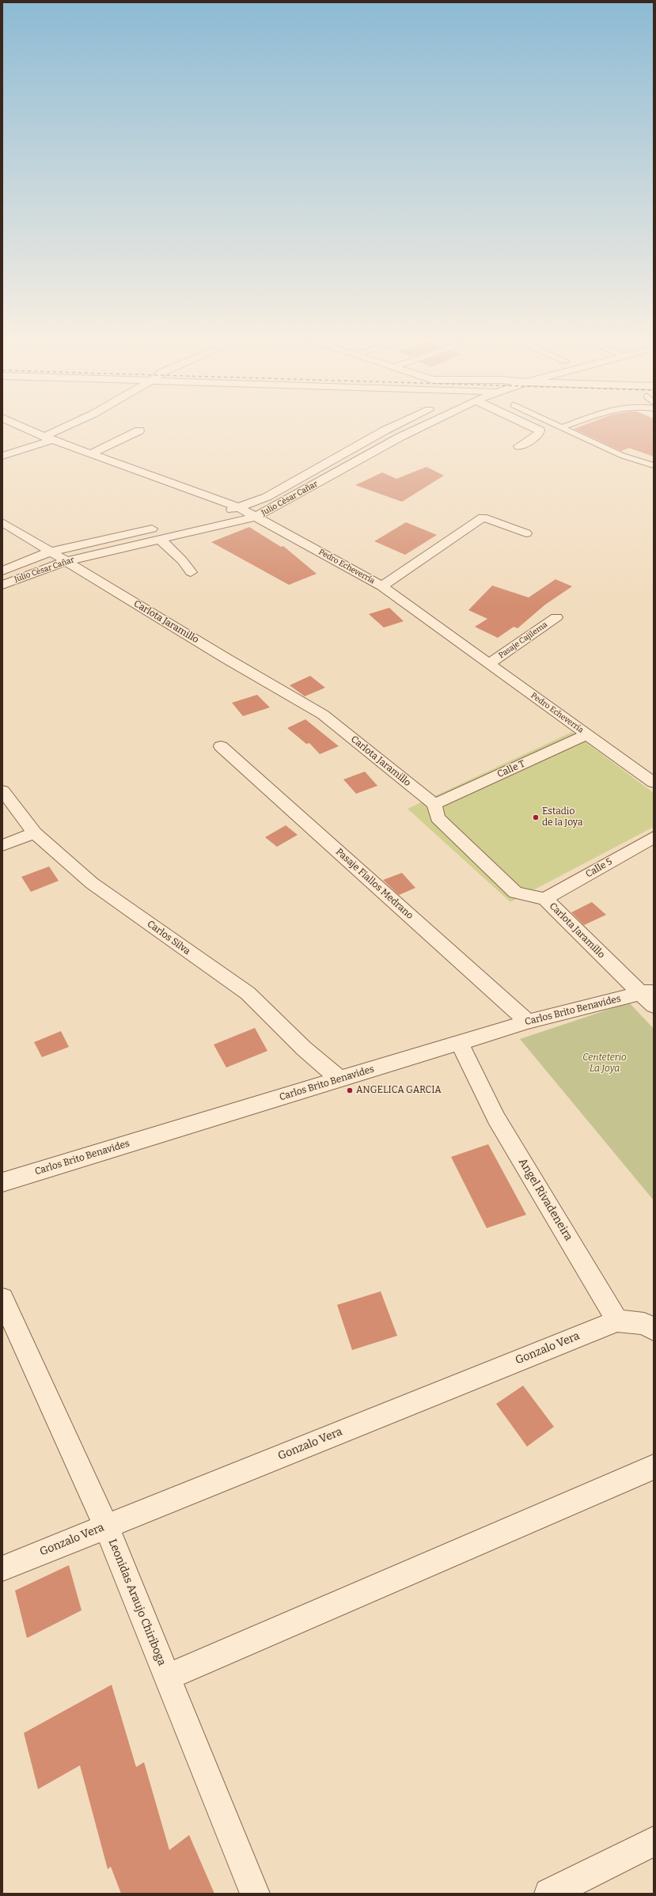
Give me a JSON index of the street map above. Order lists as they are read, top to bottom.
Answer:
{
  "streets": {
    "street": [
      "Julio César Cañar",
      "Pedro Echeverría",
      "Carlota Jaramillo",
      "Pasaje Cajilema",
      "Calle T",
      "Calle 5",
      "Pasaje Fiallos Medrano",
      "Carlos Silva",
      "Carlos Brito Benavides",
      "Angel Rivadeneira",
      "Gonzalo Vera",
      "Leonidas Araujo Chiriboga"
    ]
  },
  "crossings": [
    ["Julio César Cañar", "Pedro Echeverría"],
    ["Julio César Cañar", "Carlota Jaramillo"],
    ["Pedro Echeverría", "Pasaje Cajilema"],
    ["Pedro Echeverría", "Calle T"],
    ["Carlota Jaramillo", "Calle T"],
    ["Carlota Jaramillo", "Calle 5"],
    ["Carlota Jaramillo", "Carlos Brito Benavides"],
    ["Pasaje Fiallos Medrano", "Carlos Brito Benavides"],
    ["Carlos Silva", "Carlos Brito Benavides"],
    ["Carlos Brito Benavides", "Angel Rivadeneira"],
    ["Angel Rivadeneira", "Gonzalo Vera"],
    ["Gonzalo Vera", "Leonidas Araujo Chiriboga"]
  ],
  "parks": ["Centeterio La Joya"],
  "places": ["Estadio de la Joya", "ANGELICA GARCIA"]
}
